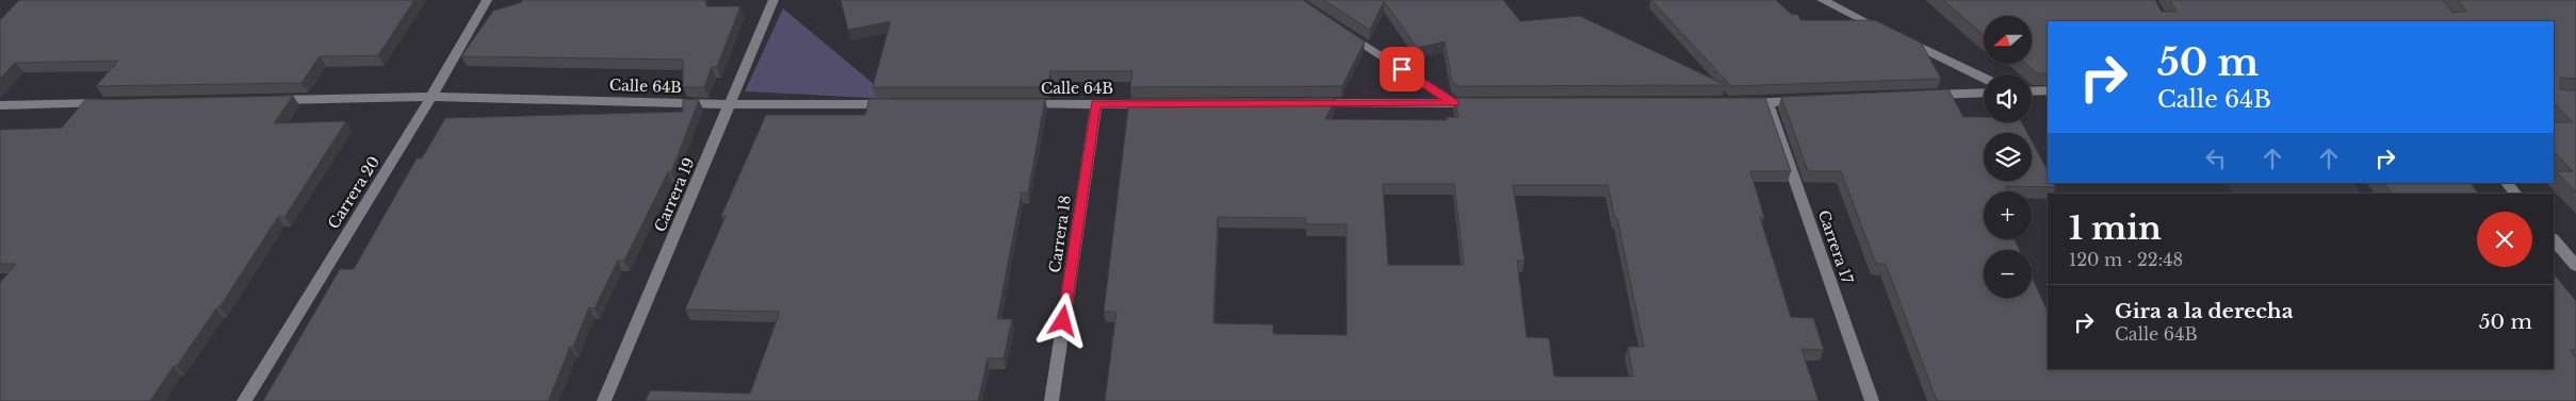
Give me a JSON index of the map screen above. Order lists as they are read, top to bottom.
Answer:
{
  "streets": {
    "street": [
      "Calle 64B",
      "Carrera 20",
      "Carrera 19",
      "Carrera 18",
      "Carrera 17"
    ]
  },
  "crossings": [
    ["Calle 64B", "Carrera 20"],
    ["Calle 64B", "Carrera 19"],
    ["Calle 64B", "Carrera 18"]
  ],
  "north": "left",
  "page": {
    "map_buttons": ["+", "−"],
    "turn": ["50 m", "Calle 64B"],
    "heading": ["1 min", "120 m · 22:48"],
    "list": [
      {
        "name": "Gira a la derecha",
        "note": "Calle 64B",
        "value": "50 m"
      }
    ]
  }
}
